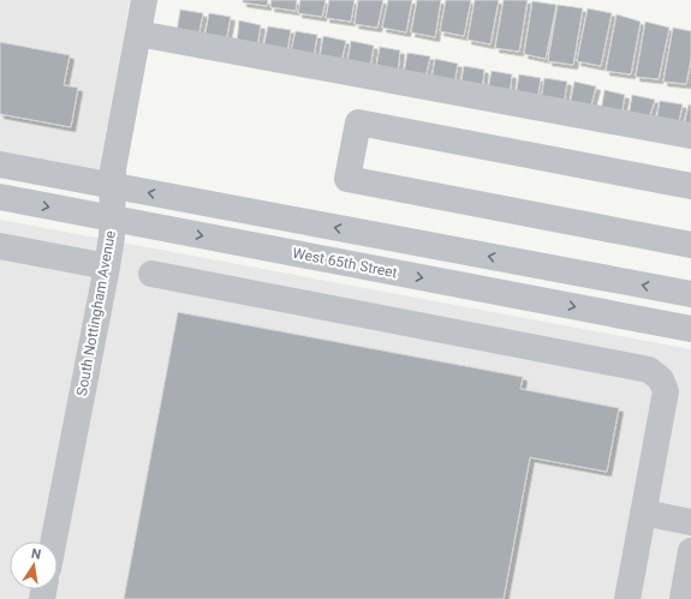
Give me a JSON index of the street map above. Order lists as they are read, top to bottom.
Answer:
{
  "streets": {
    "street": ["West 65th Street", "South Nottingham Avenue"]
  },
  "crossings": [
    ["West 65th Street", "South Nottingham Avenue"]
  ],
  "north": "top"
}
